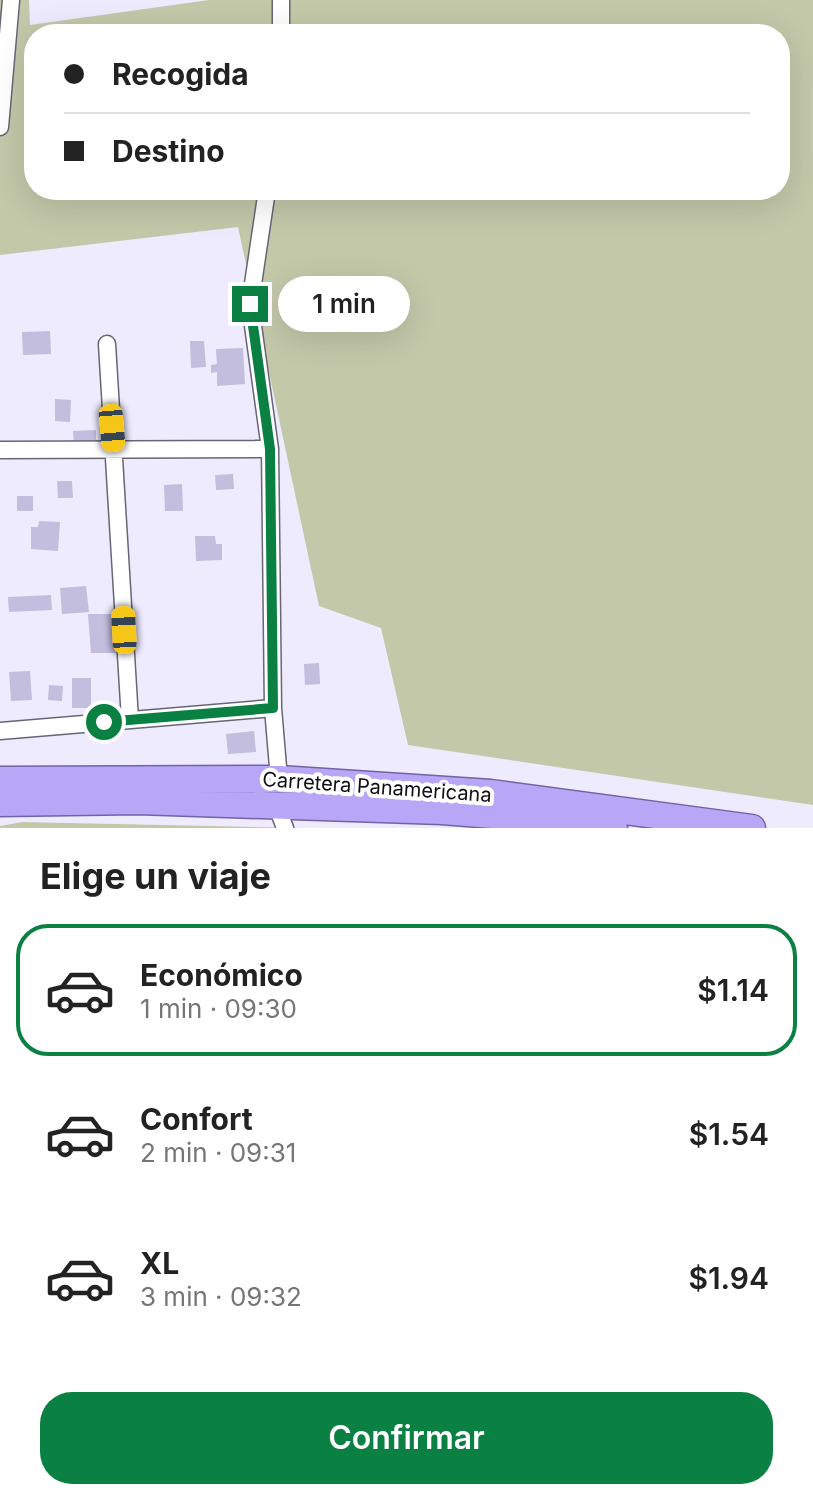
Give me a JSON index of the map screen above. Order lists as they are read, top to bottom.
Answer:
{
  "streets": {
    "highway": ["Carretera Panamericana"]
  },
  "page": {
    "banner": ["Recogida", "Destino"],
    "bubble": "1 min",
    "heading": "Elige un viaje",
    "list": [
      {
        "name": "Económico",
        "note": "1 min · 09:30",
        "value": "$1.14"
      },
      {
        "name": "Confort",
        "note": "2 min · 09:31",
        "value": "$1.54"
      },
      {
        "name": "XL",
        "note": "3 min · 09:32",
        "value": "$1.94"
      }
    ],
    "buttons": "Confirmar"
  }
}
